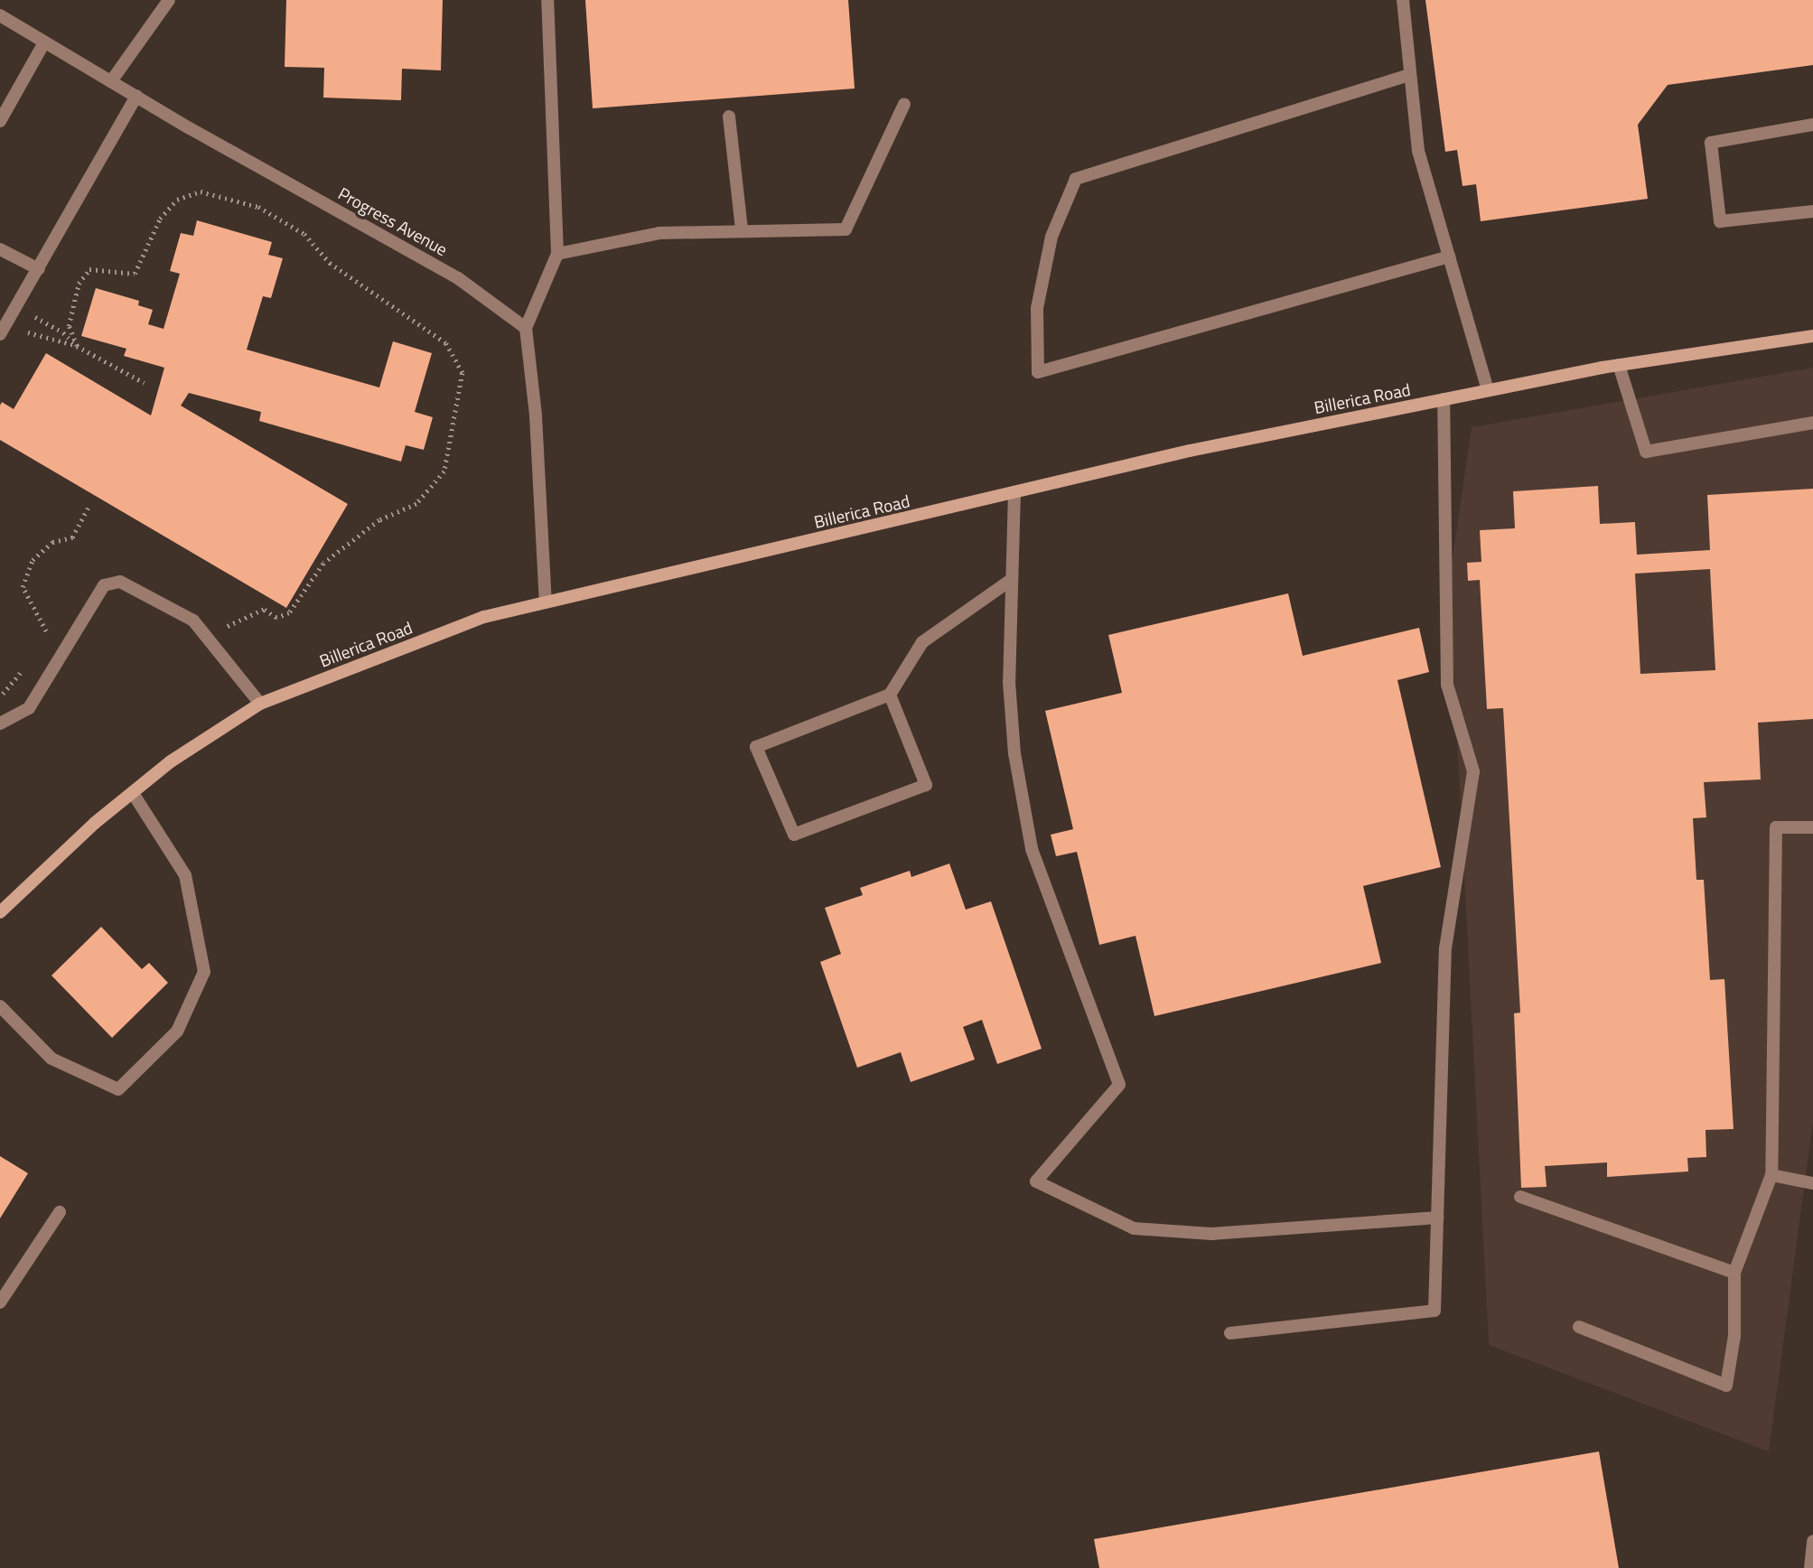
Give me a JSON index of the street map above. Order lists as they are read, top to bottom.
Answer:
{
  "streets": {
    "main road": ["Billerica Road"],
    "street": ["Progress Avenue"]
  }
}
